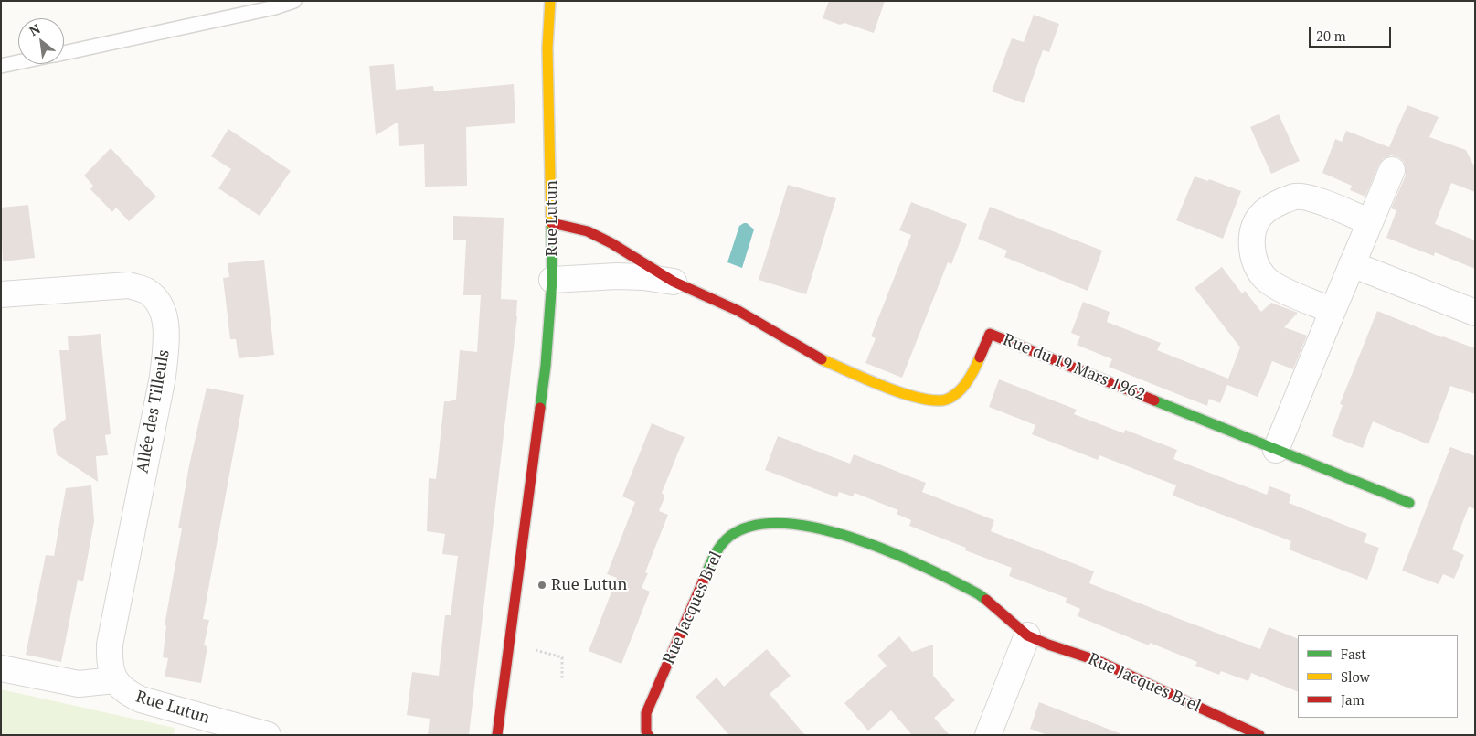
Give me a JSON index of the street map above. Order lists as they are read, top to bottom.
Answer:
{
  "streets": {
    "street": [
      "Rue Lutun",
      "Rue du 19 Mars 1962",
      "Allée des Tilleuls",
      "Rue Jacques Brel"
    ]
  },
  "crossings": [
    ["Rue Lutun", "Rue du 19 Mars 1962"],
    ["Rue Lutun", "Allée des Tilleuls"]
  ],
  "places": ["Rue Lutun"],
  "legend": ["Fast", "Slow", "Jam"],
  "scale_bar": "20 m",
  "north": "top left"
}
